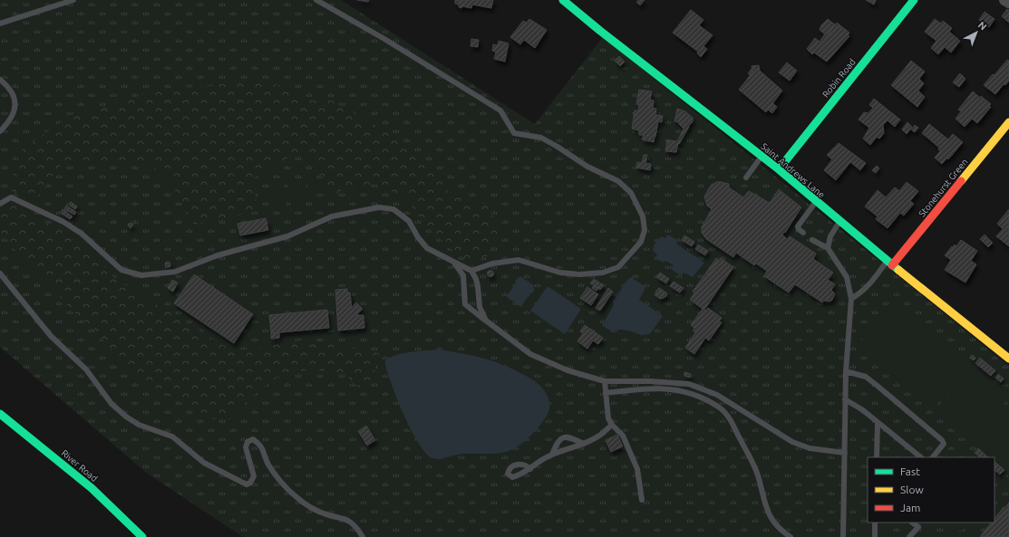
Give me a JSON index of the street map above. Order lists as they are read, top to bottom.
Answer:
{
  "streets": {
    "street": [
      "Robin Road",
      "Saint Andrews Lane",
      "Stonehurst Green",
      "River Road"
    ]
  },
  "crossings": [
    ["Robin Road", "Saint Andrews Lane"],
    ["Saint Andrews Lane", "Stonehurst Green"]
  ],
  "legend": ["Fast", "Slow", "Jam"],
  "north": "top right"
}
